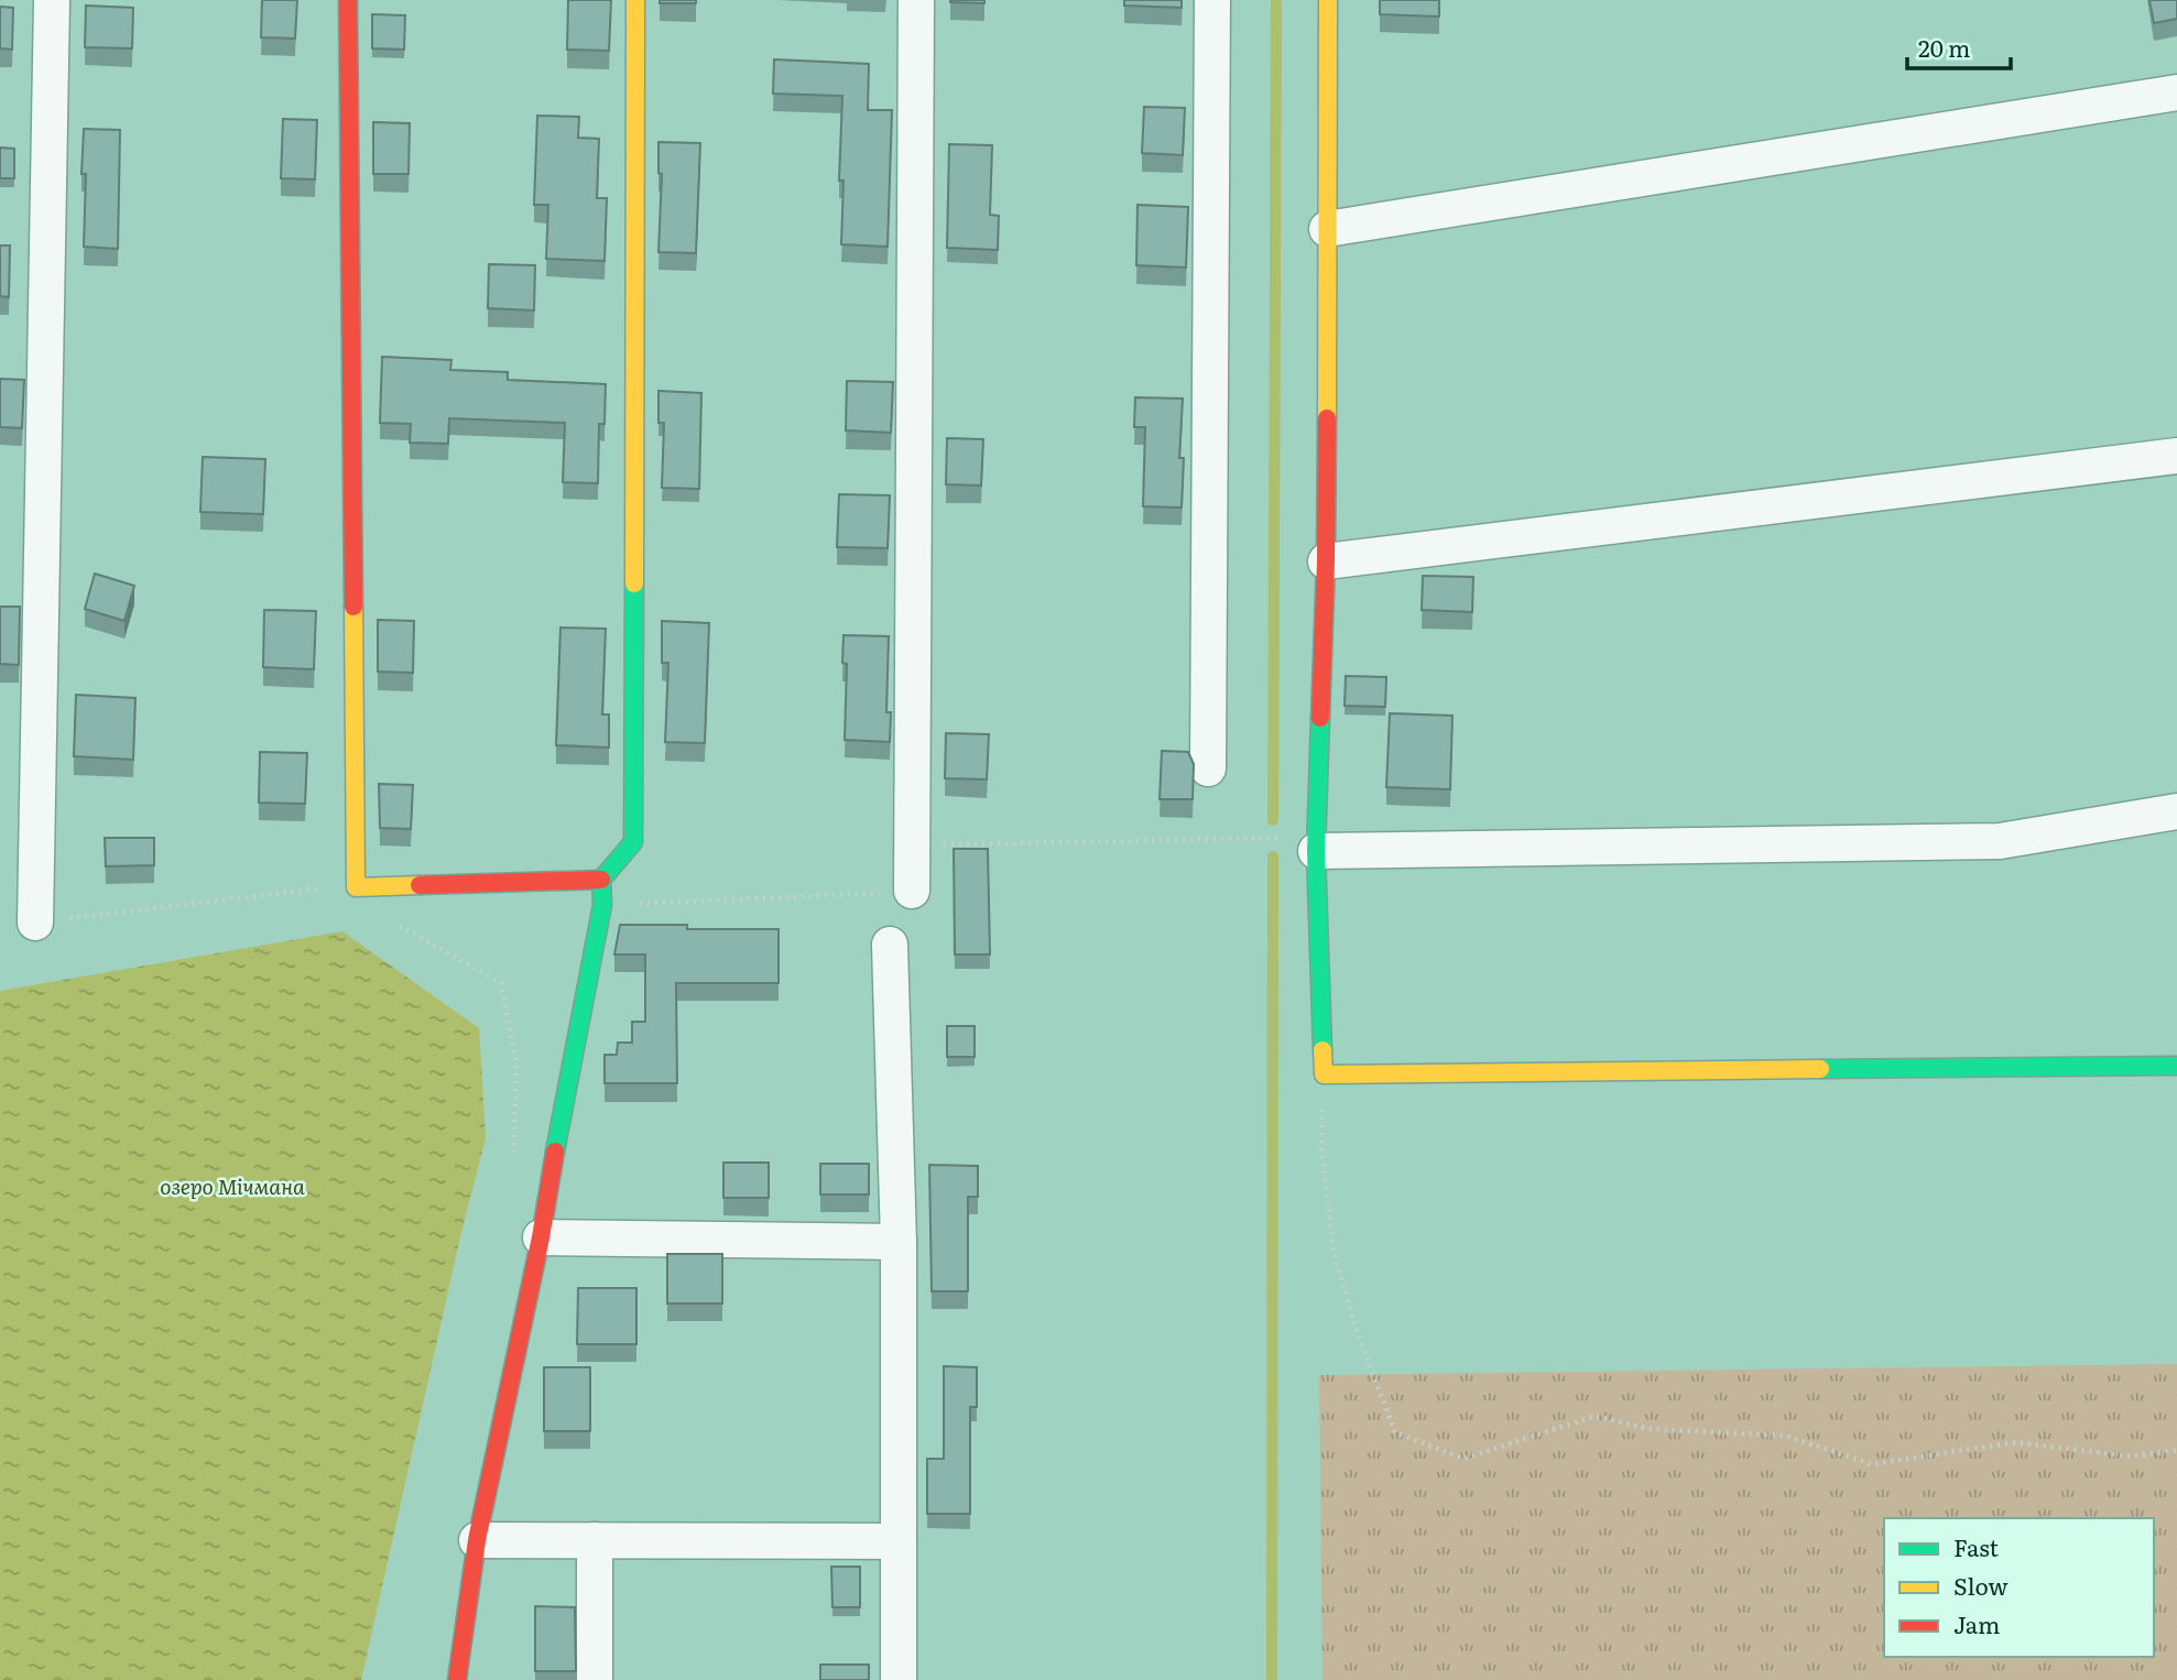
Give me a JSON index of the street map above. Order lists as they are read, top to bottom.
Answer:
{
  "water": ["озеро Мічмана"],
  "legend": ["Fast", "Slow", "Jam"],
  "scale_bar": "20 m"
}
